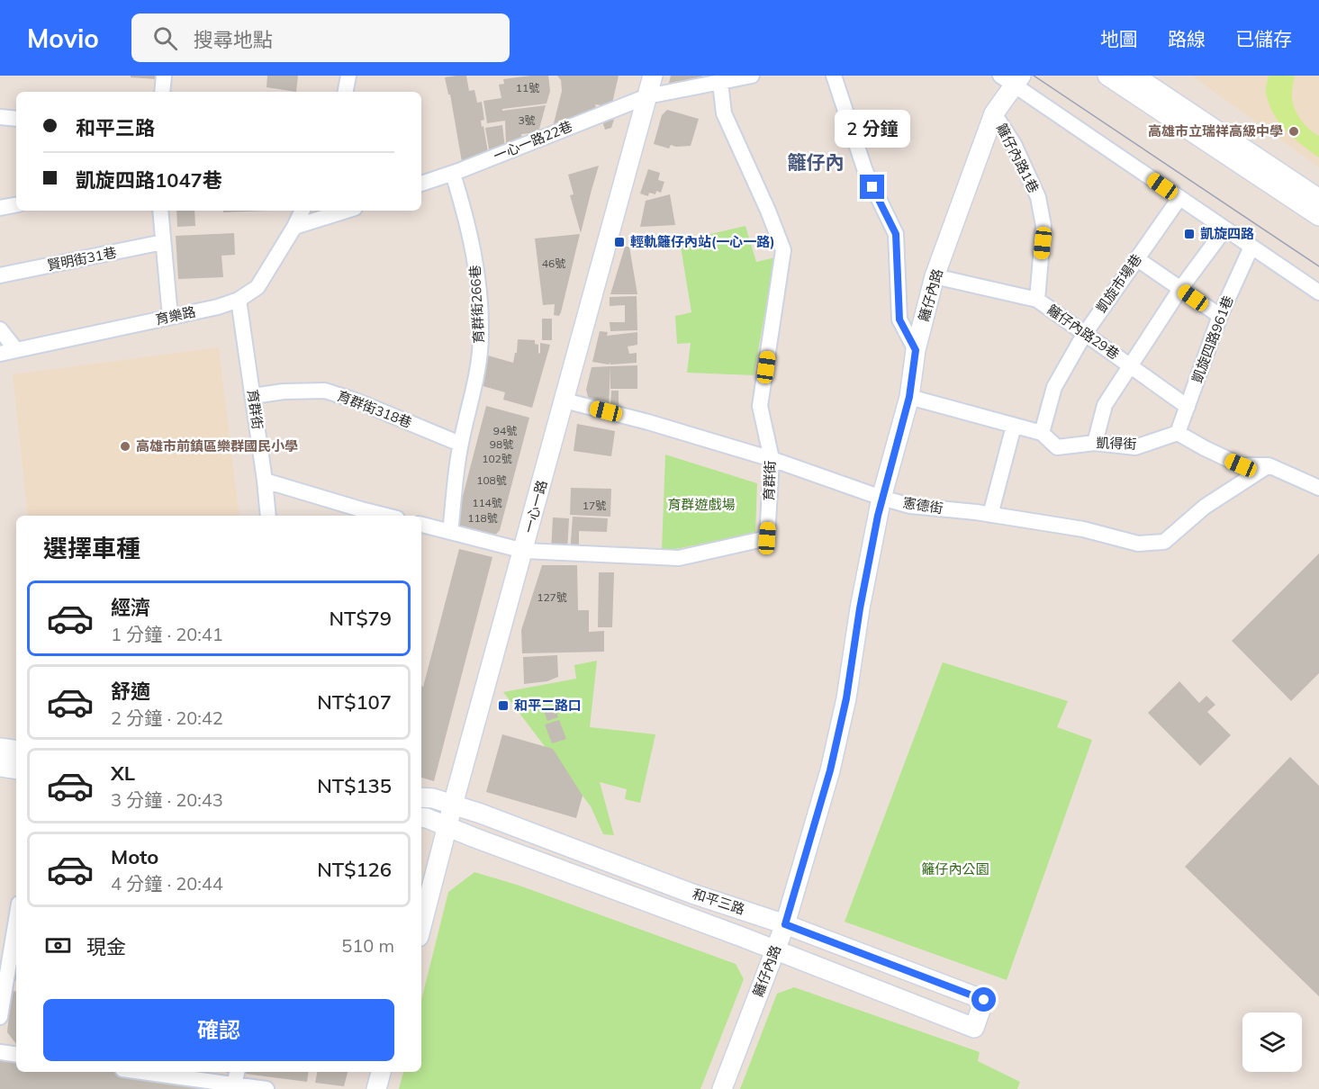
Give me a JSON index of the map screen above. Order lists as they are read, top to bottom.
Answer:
{
  "streets": {
    "street": [
      "一心一路22巷",
      "籬仔內路1巷",
      "賢明街31巷",
      "凱旋市場巷",
      "籬仔內路",
      "育群街266巷",
      "育樂路",
      "籬仔內路29巷",
      "凱旋四路961巷",
      "育群街",
      "育群街318巷",
      "凱得街",
      "憲德街",
      "一心一路",
      "和平三路"
    ]
  },
  "crossings": [
    ["一心一路22巷", "育群街266巷"],
    ["一心一路22巷", "育群街"],
    ["一心一路22巷", "一心一路"],
    ["籬仔內路1巷", "籬仔內路"],
    ["籬仔內路1巷", "籬仔內路29巷"],
    ["凱旋市場巷", "籬仔內路29巷"],
    ["凱旋市場巷", "凱得街"],
    ["籬仔內路", "籬仔內路29巷"],
    ["籬仔內路", "凱得街"],
    ["籬仔內路", "憲德街"],
    ["籬仔內路", "和平三路"],
    ["育群街266巷", "育群街"],
    ["育群街266巷", "育群街318巷"],
    ["育樂路", "育群街"],
    ["籬仔內路29巷", "凱旋四路961巷"],
    ["凱旋四路961巷", "凱得街"],
    ["育群街", "育群街318巷"],
    ["育群街", "憲德街"],
    ["育群街", "一心一路"],
    ["憲德街", "一心一路"],
    ["一心一路", "和平三路"]
  ],
  "districts": ["籬仔內"],
  "parks": ["育群遊戲場", "籬仔內公園"],
  "places": {
    "other": ["高雄市立瑞祥高級中學", "高雄市前鎮區樂群國民小學"],
    "transit": ["凱旋四路", "輕軌籬仔內站(一心一路)", "和平二路口"]
  },
  "house_numbers": [
    "11號",
    "3號",
    "46號",
    "94號",
    "98號",
    "102號",
    "108號",
    "114號",
    "17號",
    "118號",
    "127號"
  ],
  "page": {
    "header": "Movio",
    "search": "搜尋地點",
    "nav": ["地圖", "路線", "已儲存"],
    "banner": ["和平三路", "凱旋四路1047巷"],
    "bubble": "2 分鐘",
    "heading": "選擇車種",
    "list": [
      {
        "name": "經濟",
        "note": "1 分鐘 · 20:41",
        "value": "NT$79"
      },
      {
        "name": "舒適",
        "note": "2 分鐘 · 20:42",
        "value": "NT$107"
      },
      {
        "name": "XL",
        "note": "3 分鐘 · 20:43",
        "value": "NT$135"
      },
      {
        "name": "Moto",
        "note": "4 分鐘 · 20:44",
        "value": "NT$126"
      }
    ],
    "pay": ["現金", "510 m"],
    "buttons": "確認"
  }
}
